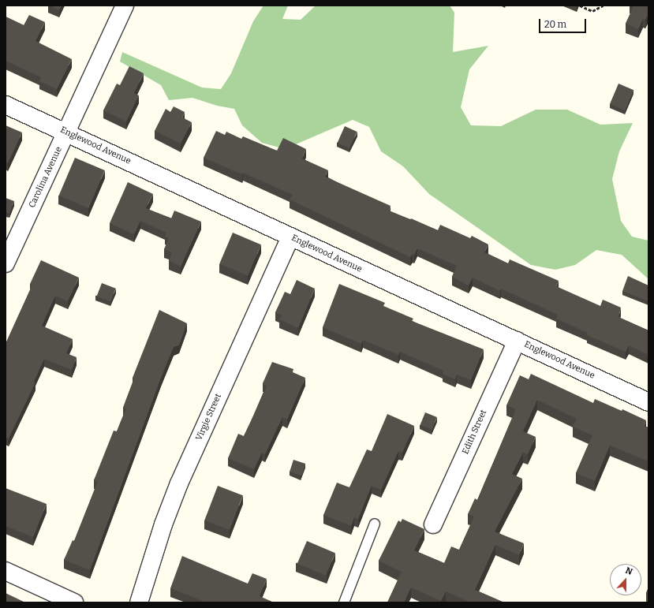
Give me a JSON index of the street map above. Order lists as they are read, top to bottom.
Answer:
{
  "streets": {
    "street": [
      "Englewood Avenue",
      "Carolina Avenue",
      "Virgie Street",
      "Edith Street"
    ]
  },
  "crossings": [
    ["Englewood Avenue", "Carolina Avenue"],
    ["Englewood Avenue", "Virgie Street"],
    ["Englewood Avenue", "Edith Street"]
  ],
  "scale_bar": "20 m",
  "north": "top"
}
